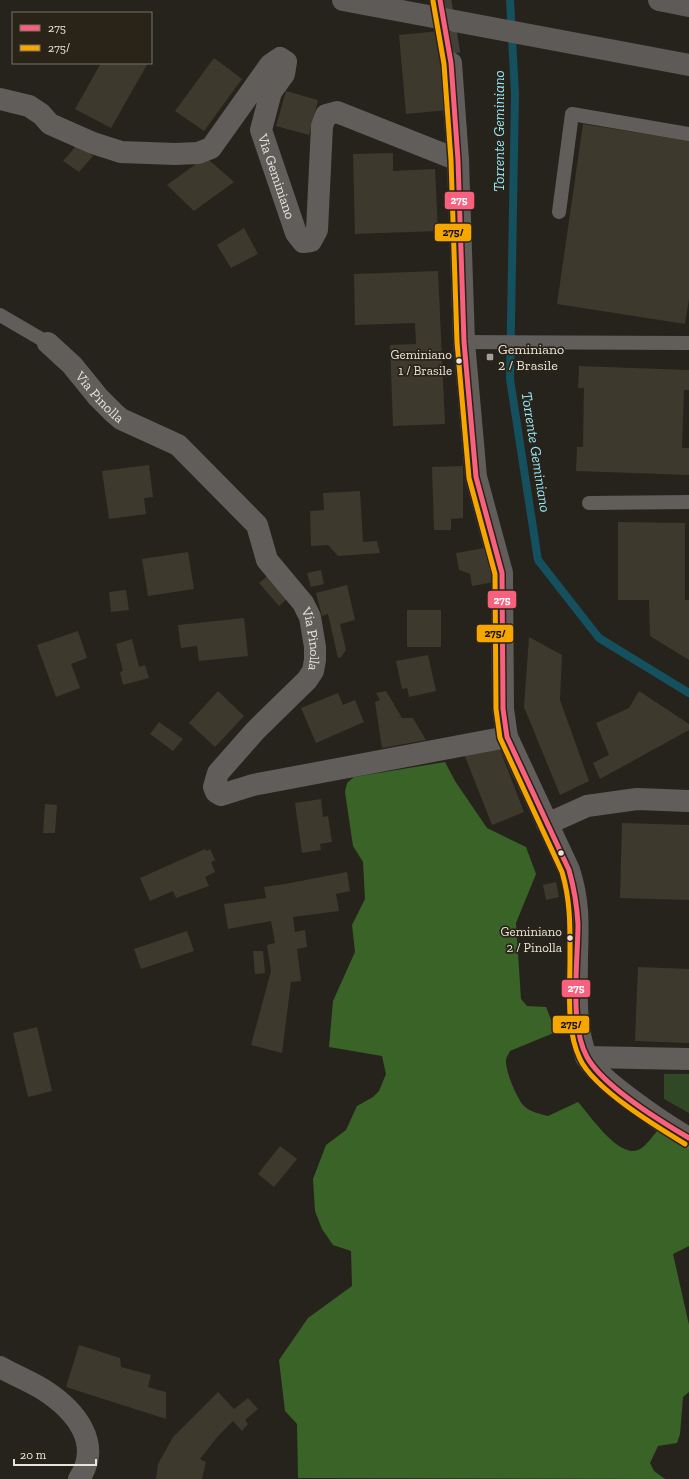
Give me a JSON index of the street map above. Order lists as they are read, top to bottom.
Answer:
{
  "streets": {
    "street": ["Via Geminiano", "Via Pinolla"]
  },
  "water": ["Torrente Geminiano"],
  "places": {
    "transit": ["Geminiano 2 / Brasile"],
    "other": ["Geminiano 1 / Brasile", "Geminiano 2 / Pinolla"]
  },
  "lines": ["transit line 275", "transit line 275/"],
  "legend": ["275", "275/"],
  "scale_bar": "20 m"
}
